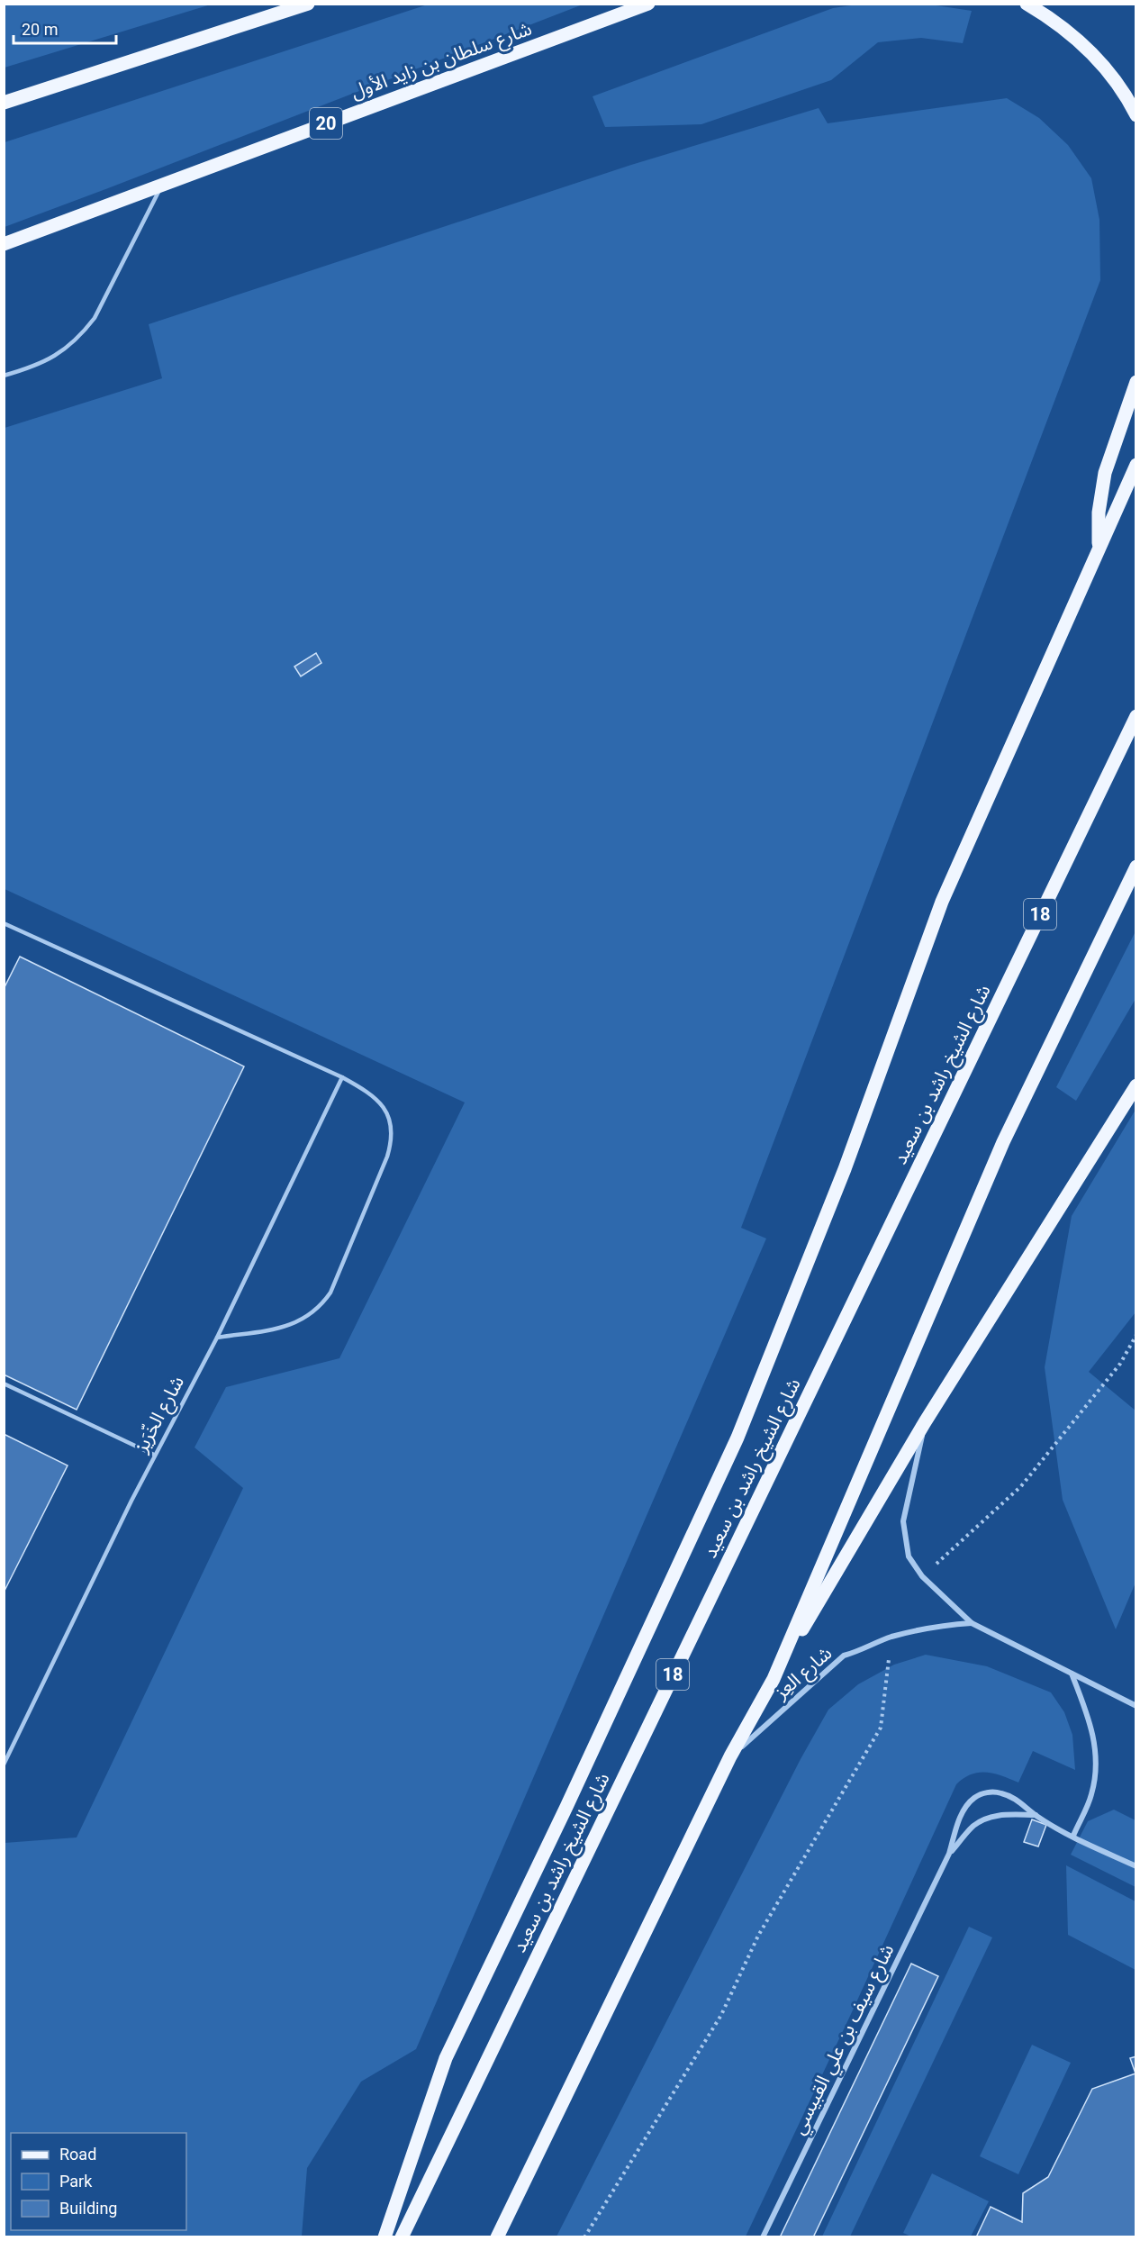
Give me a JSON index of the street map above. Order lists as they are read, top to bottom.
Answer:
{
  "streets": {
    "main road": [
      "شارع سلطان بن زايد الأول",
      "20",
      "18",
      "شارع الشيخ راشد بن سعيد"
    ],
    "street": ["شارع العِز", "شارع سيف بن علي القبيسي"],
    "lane": ["شارع الخّرَيز"]
  },
  "legend": ["Road", "Park", "Building"],
  "scale_bar": "20 m"
}
